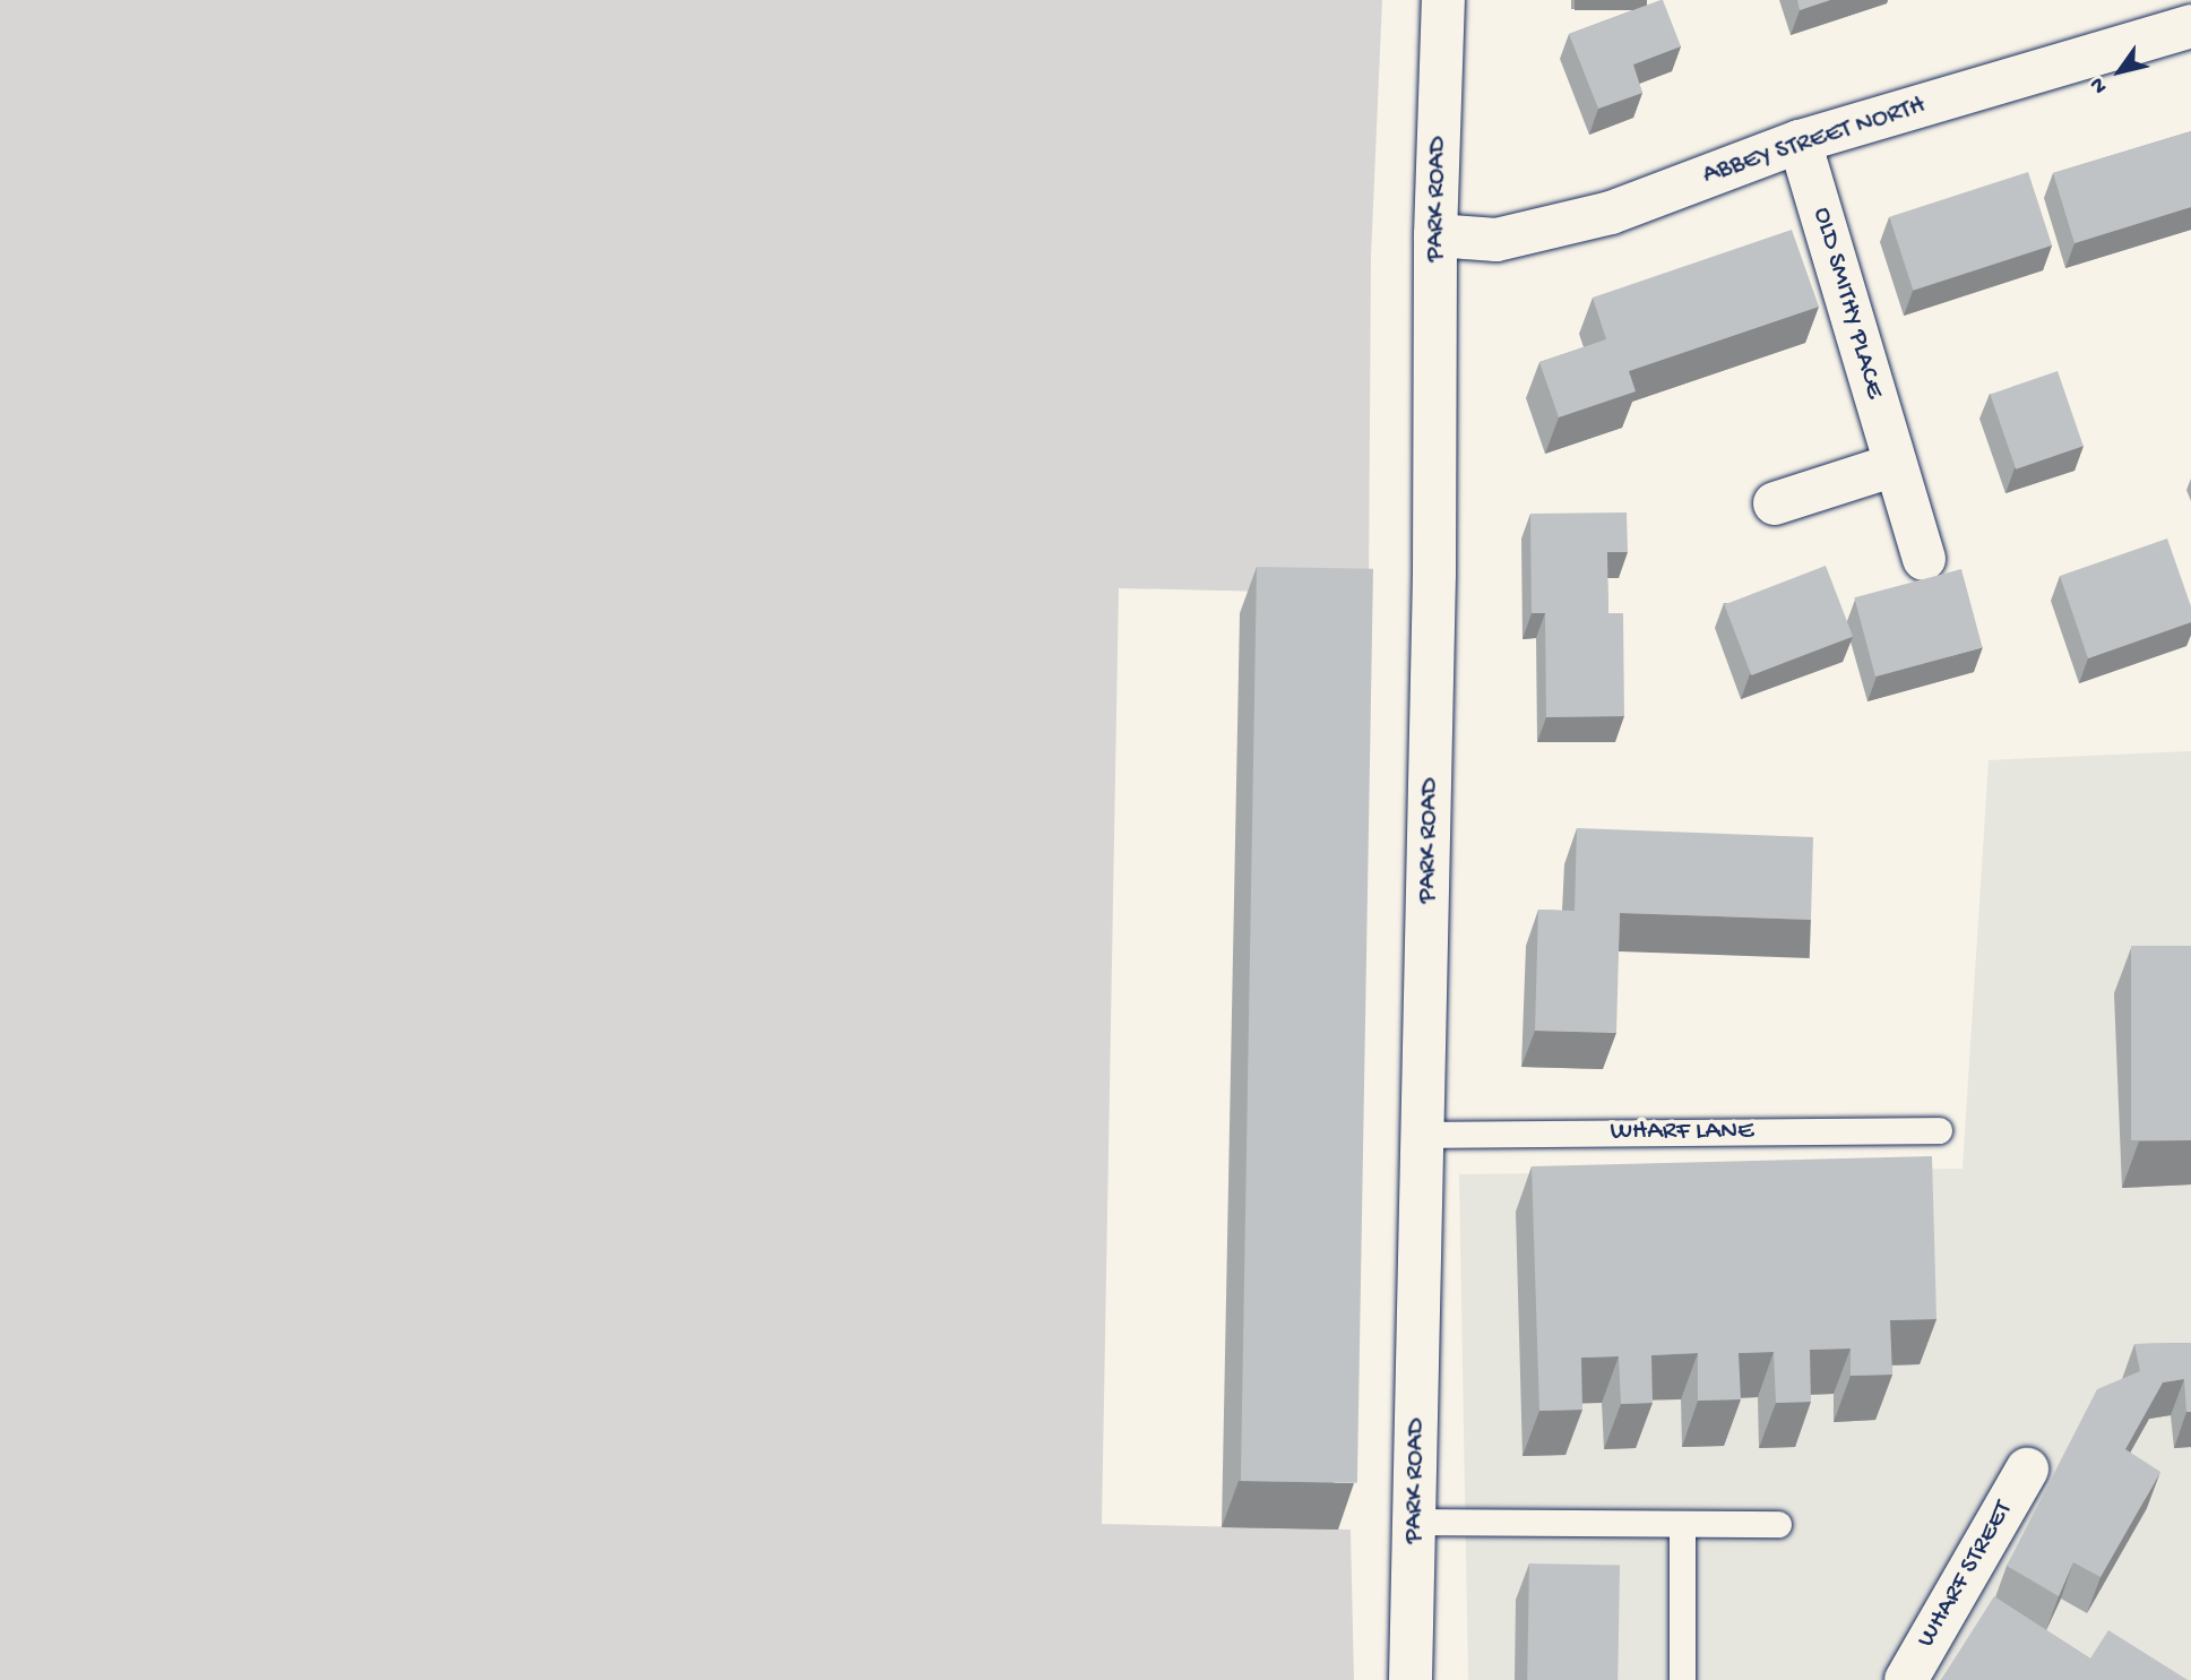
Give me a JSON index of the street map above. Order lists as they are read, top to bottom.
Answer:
{
  "streets": {
    "street": [
      "ABBEY STREET NORTH",
      "PARK ROAD",
      "OLD SMITHY PLACE",
      "WHARF STREET"
    ],
    "lane": ["WHARF LANE"]
  },
  "crossings": [
    ["ABBEY STREET NORTH", "PARK ROAD"],
    ["ABBEY STREET NORTH", "OLD SMITHY PLACE"],
    ["PARK ROAD", "WHARF LANE"]
  ],
  "north": "bottom left"
}
